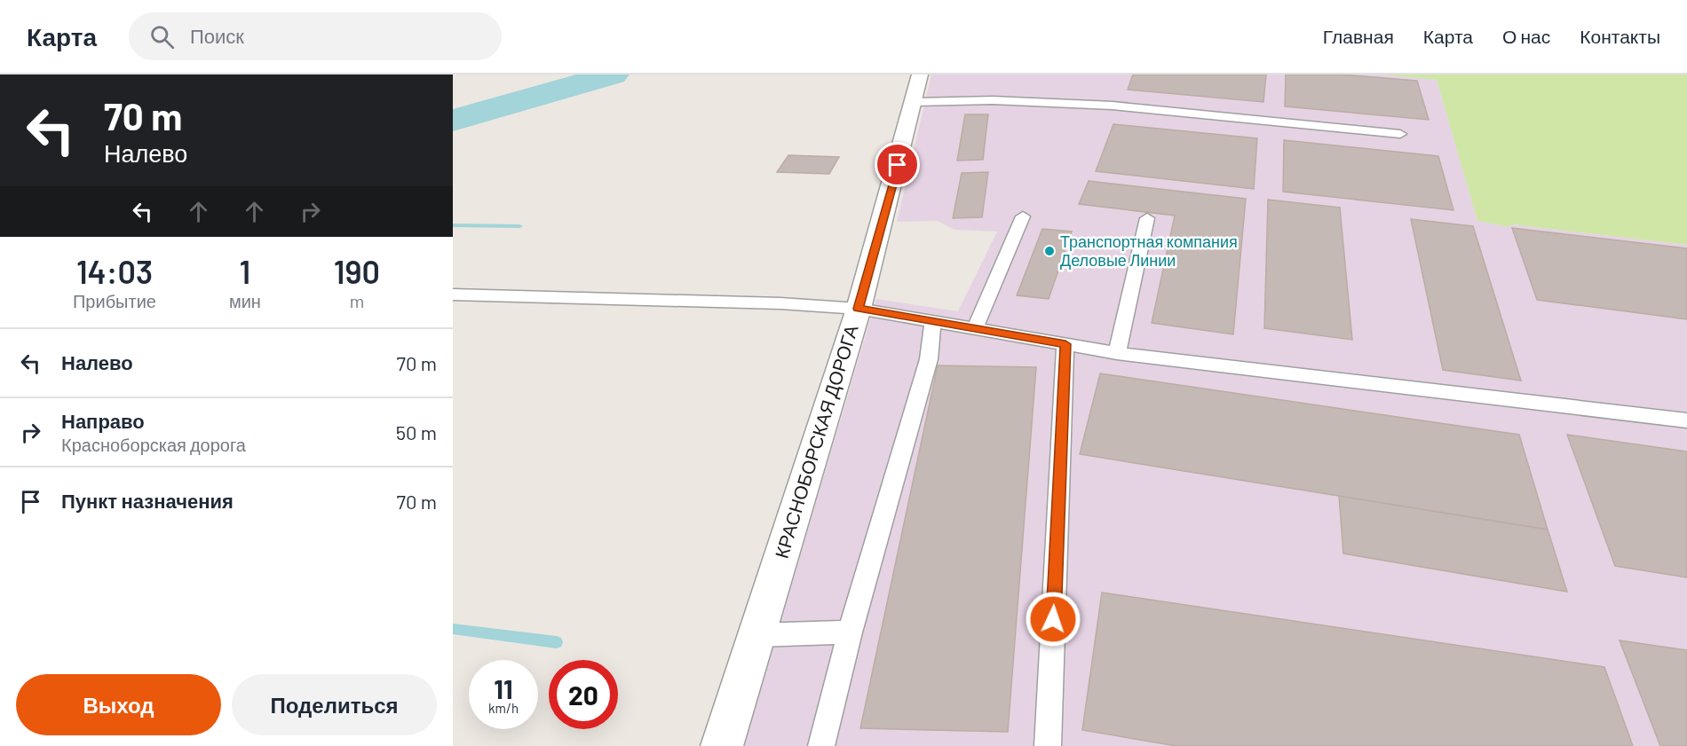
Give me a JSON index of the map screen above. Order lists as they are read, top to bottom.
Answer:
{
  "streets": {
    "street": ["КРАСНОБОРСКАЯ ДОРОГА"]
  },
  "places": ["Транспортная компания Деловые Линии"],
  "page": {
    "header": "Карта",
    "search": "Поиск",
    "nav": [
      "Главная",
      "Карта",
      "О нас",
      "Контакты"
    ],
    "turn": ["70 m", "Налево"],
    "eta": [
      "14:03",
      "Прибытие",
      "1",
      "мин",
      "190",
      "m"
    ],
    "list": [
      {
        "name": "Налево",
        "value": "70 m"
      },
      {
        "name": "Направо",
        "note": "Красноборская дорога",
        "value": "50 m"
      },
      {
        "name": "Пункт назначения",
        "value": "70 m"
      }
    ],
    "speed": "11 km/h",
    "limit": "20",
    "buttons": ["Выход", "Поделиться"]
  }
}
